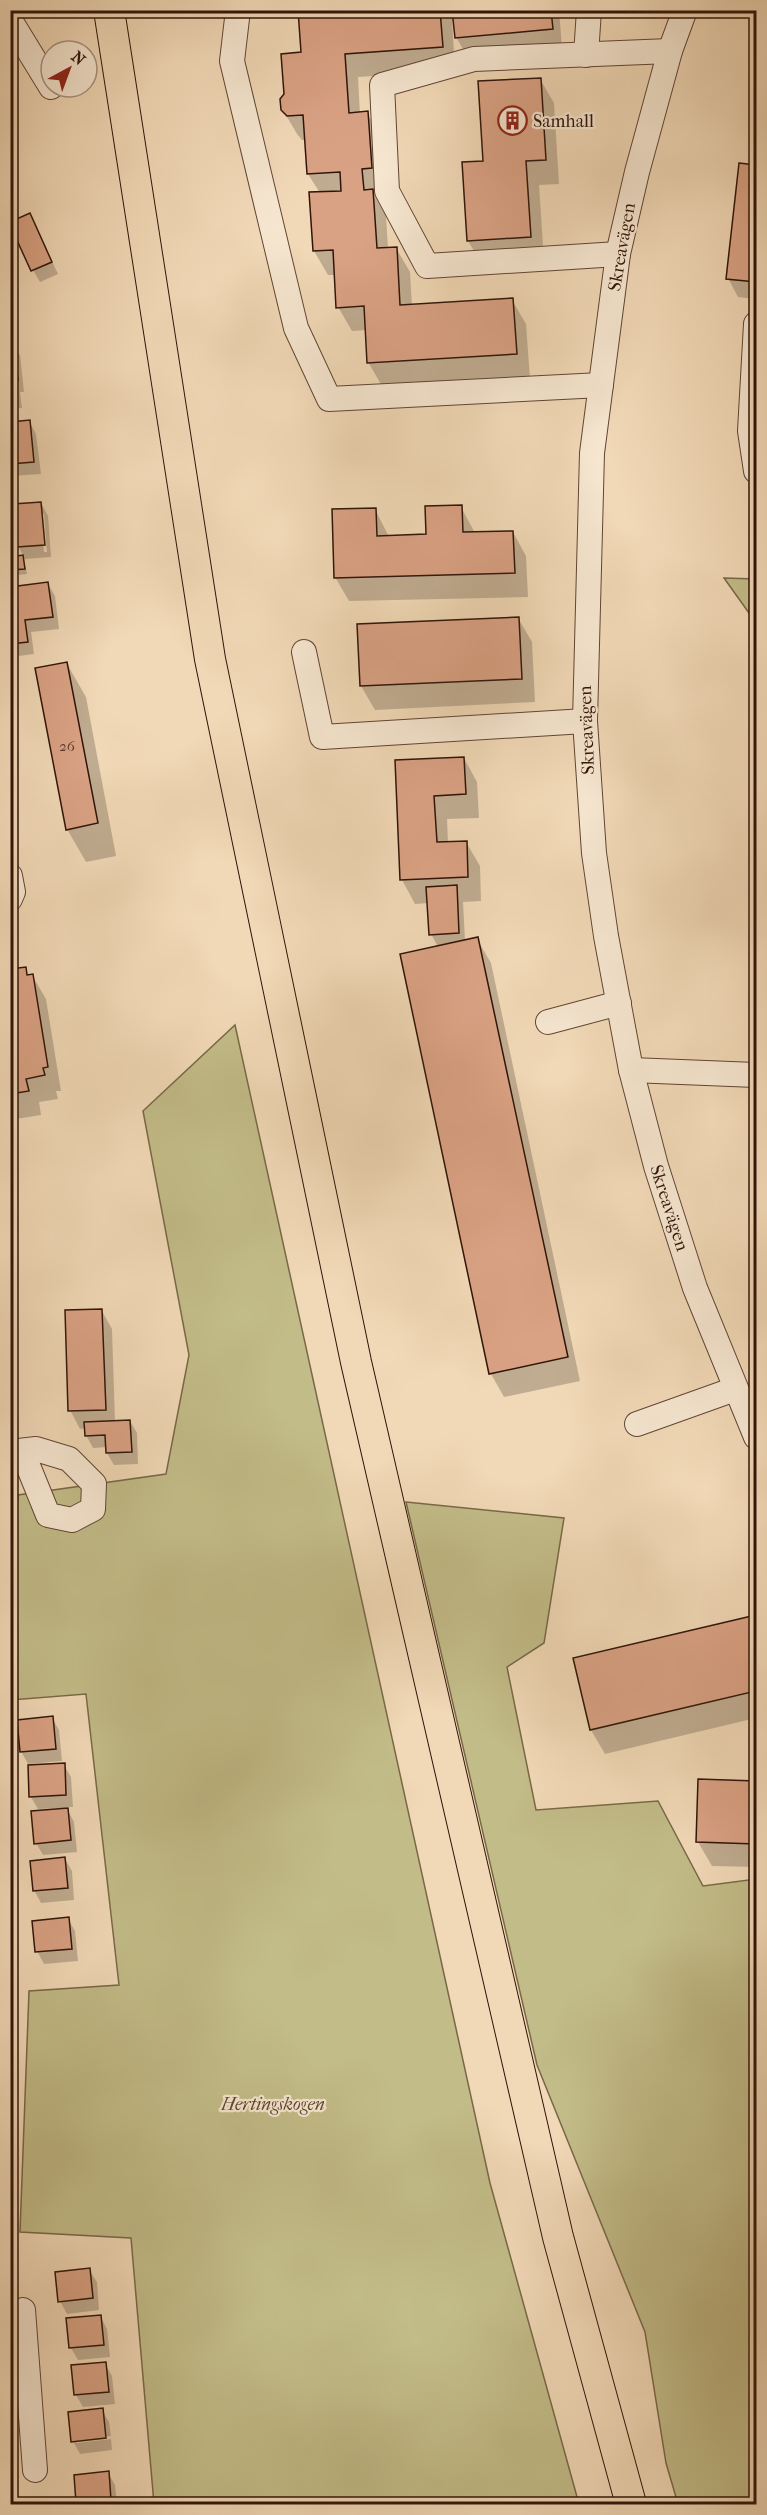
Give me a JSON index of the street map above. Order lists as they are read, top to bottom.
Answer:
{
  "streets": {
    "street": ["Skreavägen"]
  },
  "parks": ["Hertingskogen"],
  "places": {
    "building": ["Samhall"]
  },
  "house_numbers": ["26"],
  "north": "top right"
}
